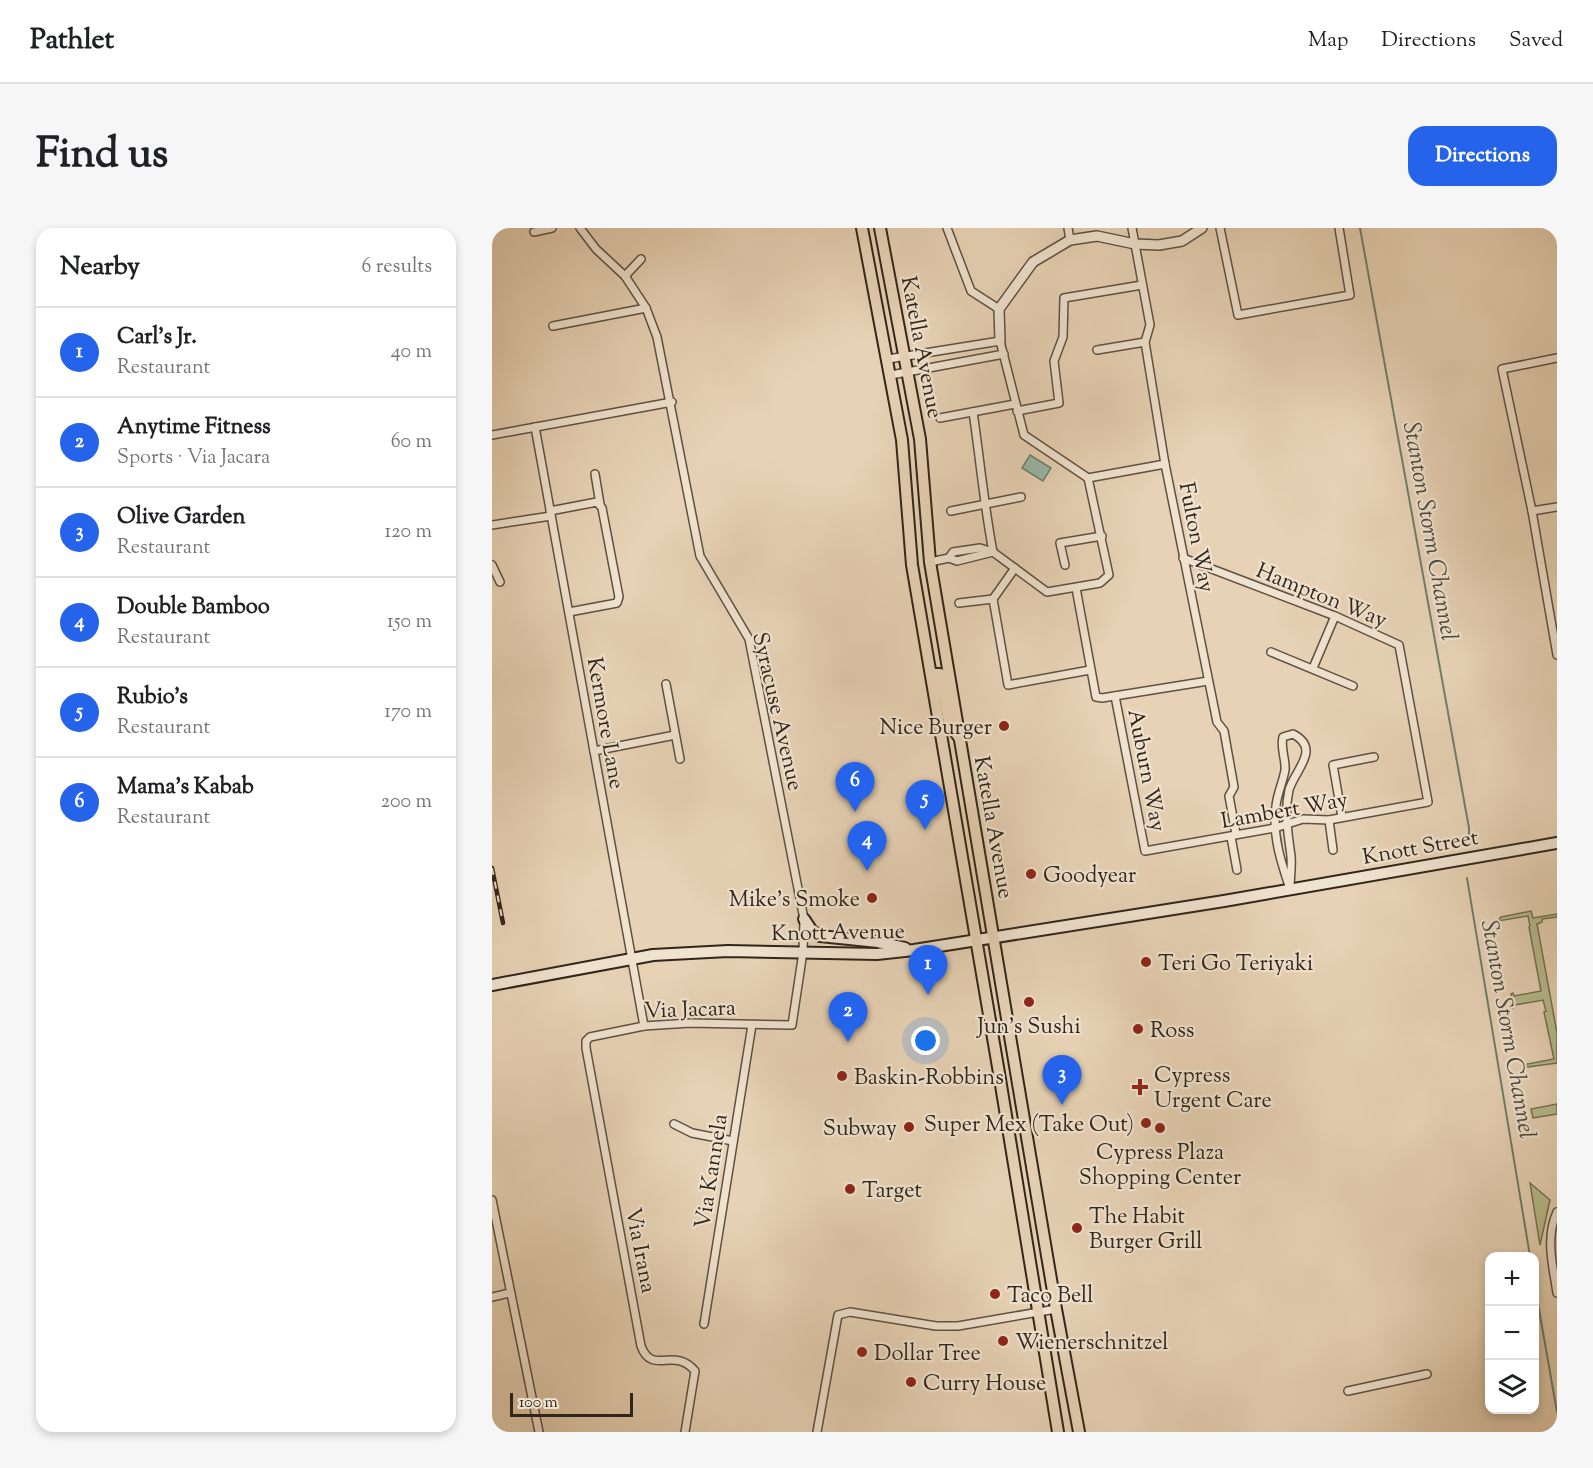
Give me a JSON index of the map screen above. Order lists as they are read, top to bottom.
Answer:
{
  "streets": {
    "main road": ["Katella Avenue", "Knott Street", "Knott Avenue"],
    "street": [
      "Fulton Way",
      "Hampton Way",
      "Syracuse Avenue",
      "Kermore Lane",
      "Auburn Way",
      "Lambert Way",
      "Via Jacara",
      "Via Kannela",
      "Via Irana"
    ]
  },
  "crossings": [
    ["Katella Avenue", "Knott Avenue"],
    ["Fulton Way", "Hampton Way"],
    ["Fulton Way", "Lambert Way"],
    ["Hampton Way", "Lambert Way"],
    ["Syracuse Avenue", "Knott Avenue"],
    ["Syracuse Avenue", "Via Jacara"],
    ["Kermore Lane", "Knott Avenue"],
    ["Kermore Lane", "Via Jacara"],
    ["Auburn Way", "Lambert Way"],
    ["Knott Street", "Knott Avenue"],
    ["Via Jacara", "Via Kannela"],
    ["Via Jacara", "Via Irana"]
  ],
  "water": ["Stanton Storm Channel"],
  "places": {
    "other": [
      "Nice Burger",
      "Goodyear",
      "Mike's Smoke",
      "Teri Go Teriyaki",
      "Jun's Sushi",
      "Ross",
      "Baskin-Robbins",
      "Super Mex (Take Out)",
      "Subway",
      "Cypress Plaza Shopping Center",
      "Target",
      "The Habit Burger Grill",
      "Taco Bell",
      "Wienerschnitzel",
      "Dollar Tree",
      "Curry House"
    ],
    "health": ["Cypress Urgent Care"]
  },
  "scale_bar": "100 m",
  "page": {
    "header": "Pathlet",
    "nav": ["Map", "Directions", "Saved"],
    "title": "Find us",
    "buttons": "Directions",
    "heading": ["Nearby", "6 results"],
    "list": [
      {
        "mark": "1",
        "name": "Carl's Jr.",
        "note": "Restaurant",
        "value": "40 m"
      },
      {
        "mark": "2",
        "name": "Anytime Fitness",
        "note": "Sports · Via Jacara",
        "value": "60 m"
      },
      {
        "mark": "3",
        "name": "Olive Garden",
        "note": "Restaurant",
        "value": "120 m"
      },
      {
        "mark": "4",
        "name": "Double Bamboo",
        "note": "Restaurant",
        "value": "150 m"
      },
      {
        "mark": "5",
        "name": "Rubio's",
        "note": "Restaurant",
        "value": "170 m"
      },
      {
        "mark": "6",
        "name": "Mama's Kabab",
        "note": "Restaurant",
        "value": "200 m"
      }
    ],
    "pins": [
      "6",
      "5",
      "4",
      "1",
      "2",
      "3"
    ],
    "map_buttons": ["+", "−"],
    "scale": "100 m"
  }
}
